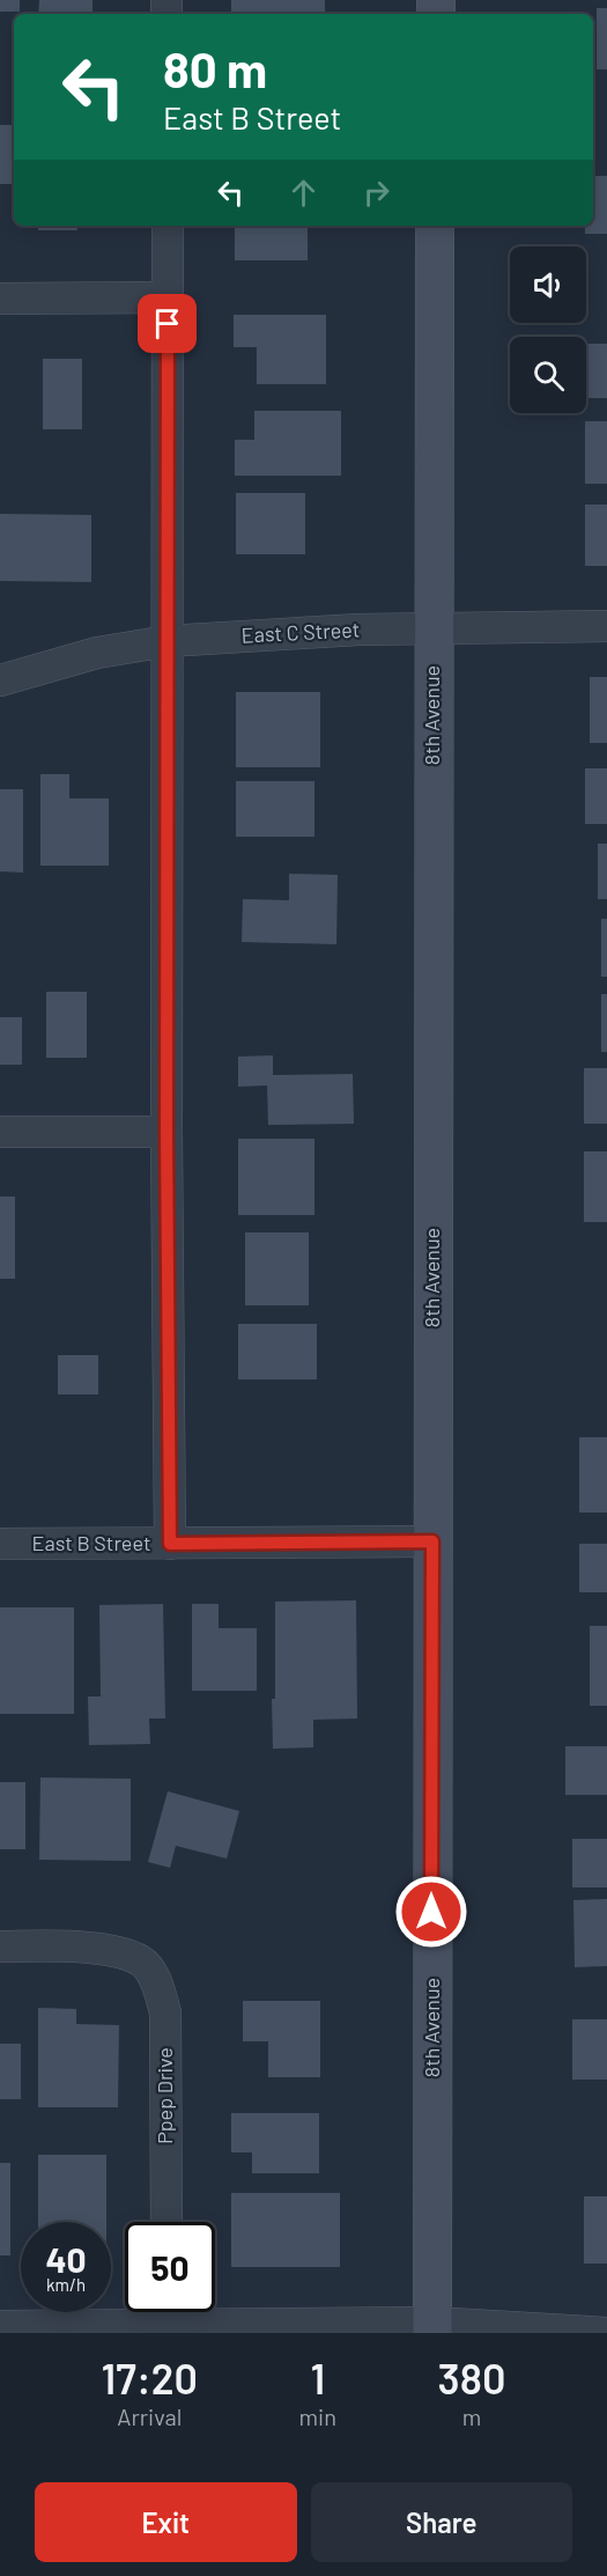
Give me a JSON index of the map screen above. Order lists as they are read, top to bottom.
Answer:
{
  "streets": {
    "main road": ["8th Avenue"],
    "street": ["East C Street", "East B Street", "Ppep Drive"]
  },
  "crossings": [
    ["East C Street", "8th Avenue"],
    ["8th Avenue", "East B Street"]
  ],
  "page": {
    "turn": ["80 m", "East B Street"],
    "speed": "40 km/h",
    "limit": "50",
    "eta": [
      "17:20",
      "Arrival",
      "1",
      "min",
      "380",
      "m"
    ],
    "buttons": ["Exit", "Share"]
  }
}
